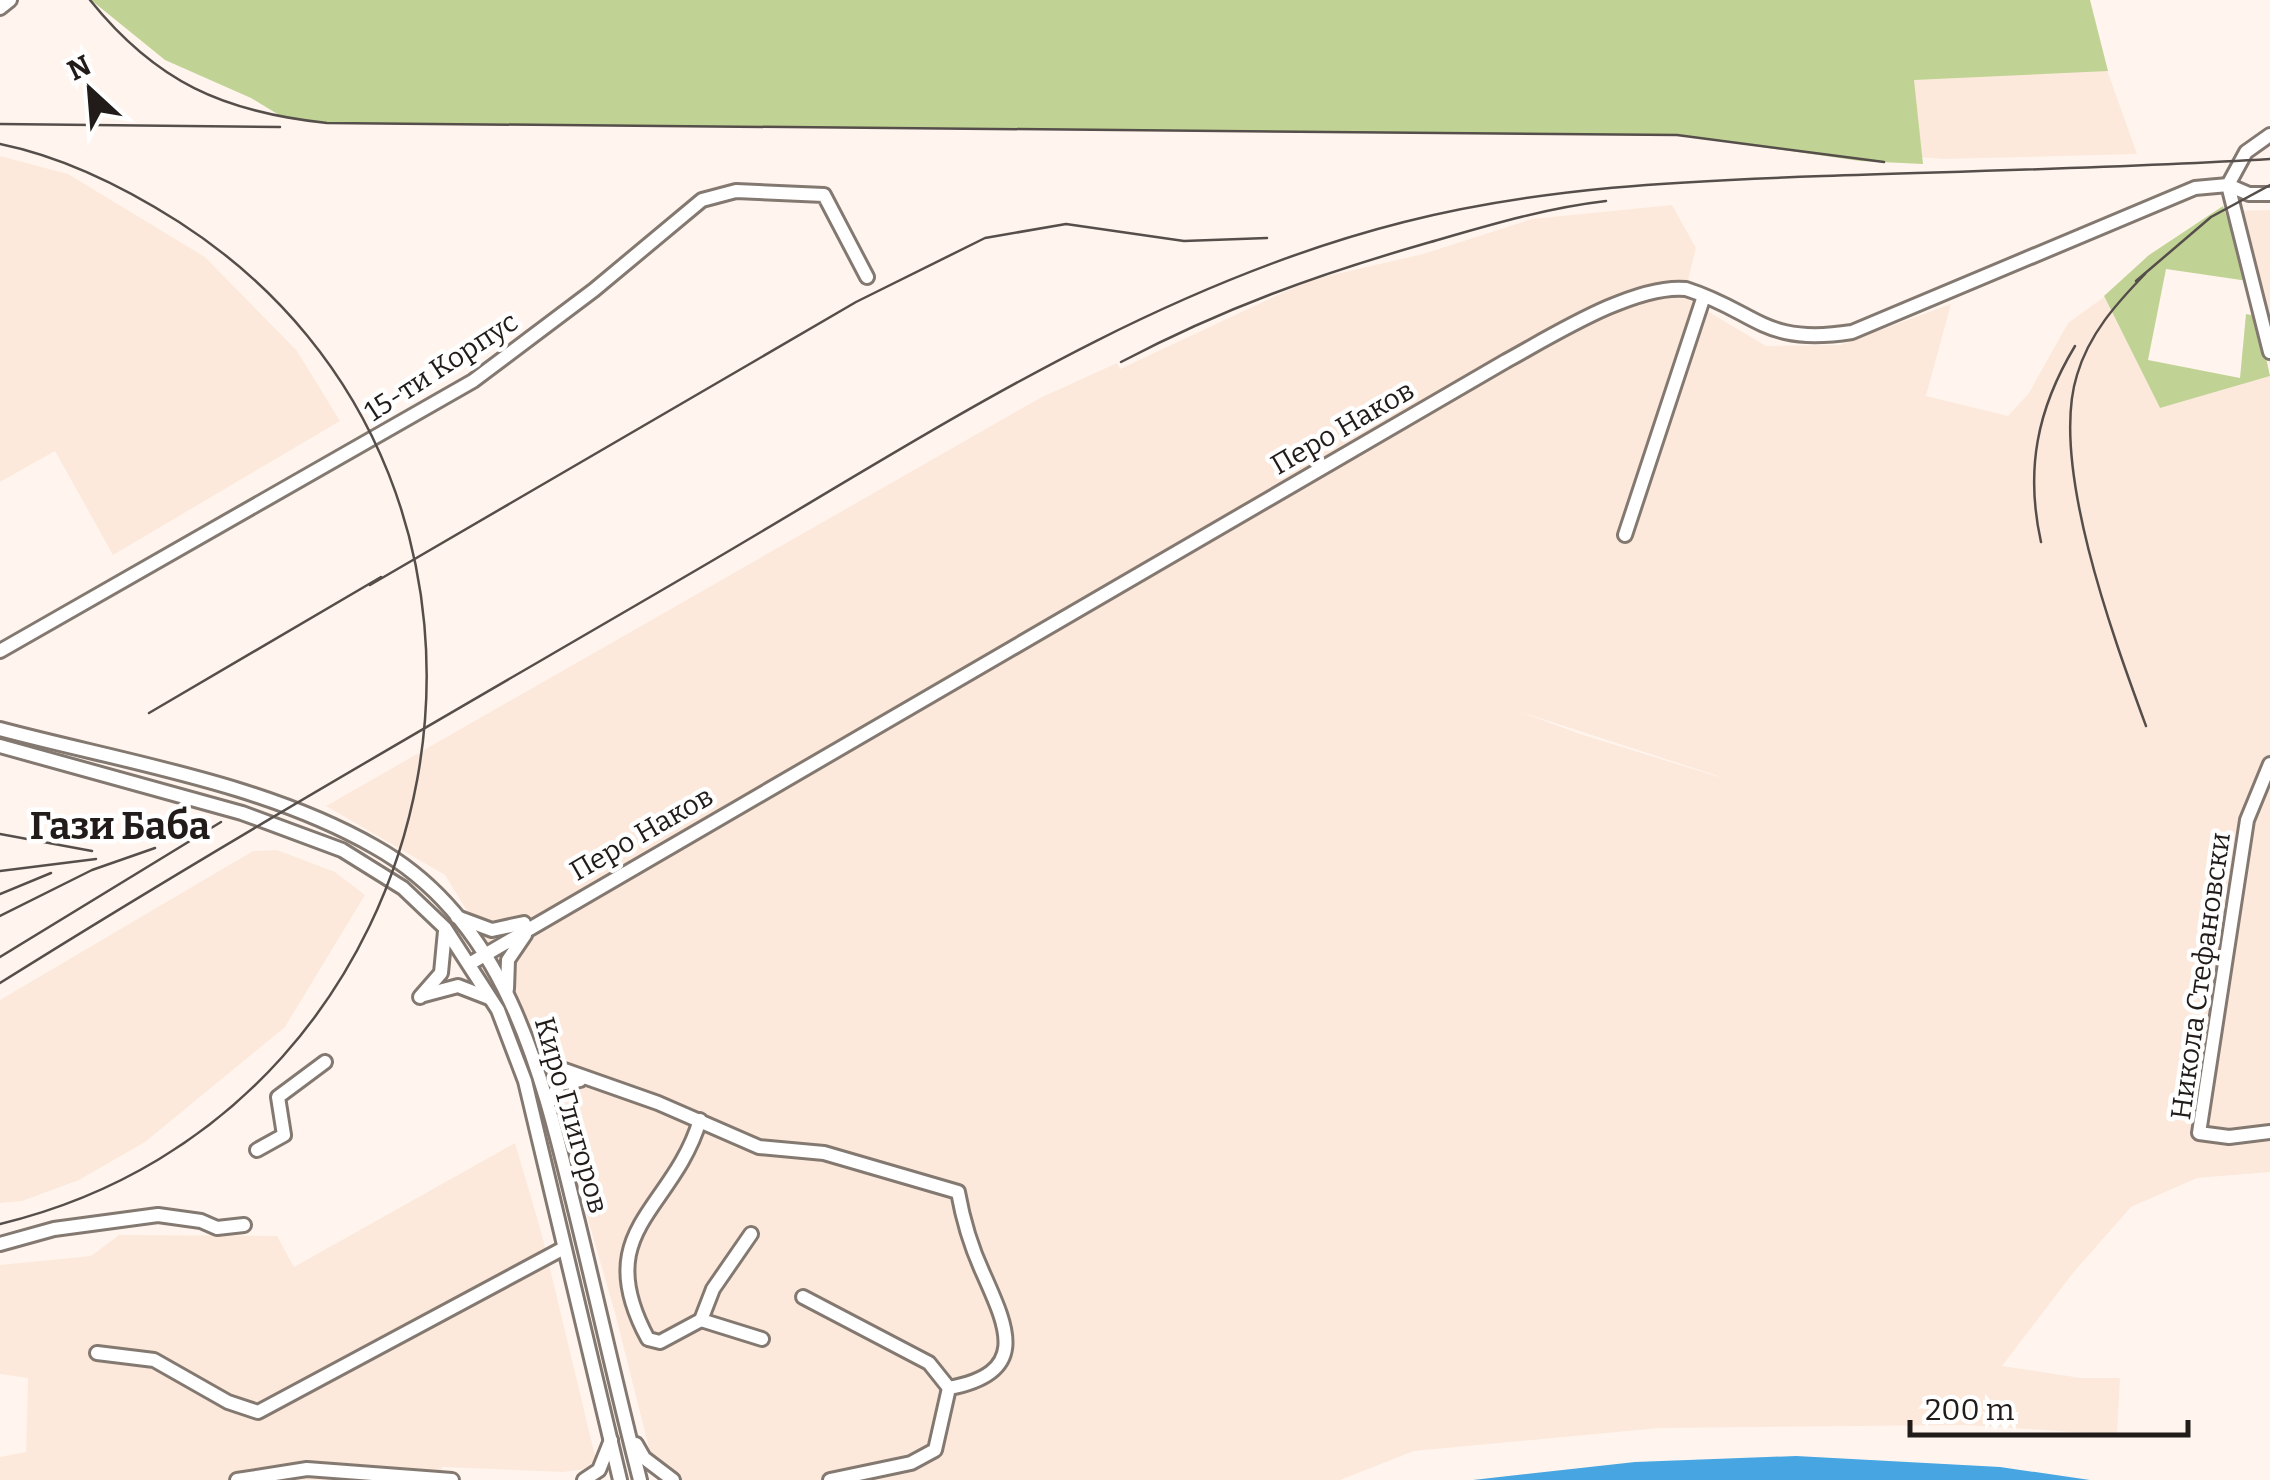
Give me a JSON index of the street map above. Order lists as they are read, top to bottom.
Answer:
{
  "streets": {
    "street": [
      "15-ти Корпус",
      "Перо Наков",
      "Никола Стефановски",
      "Киро Глигоров"
    ]
  },
  "crossings": [
    ["Перо Наков", "Киро Глигоров"]
  ],
  "districts": ["Гази Баба"],
  "scale_bar": "200 m",
  "north": "top left"
}
